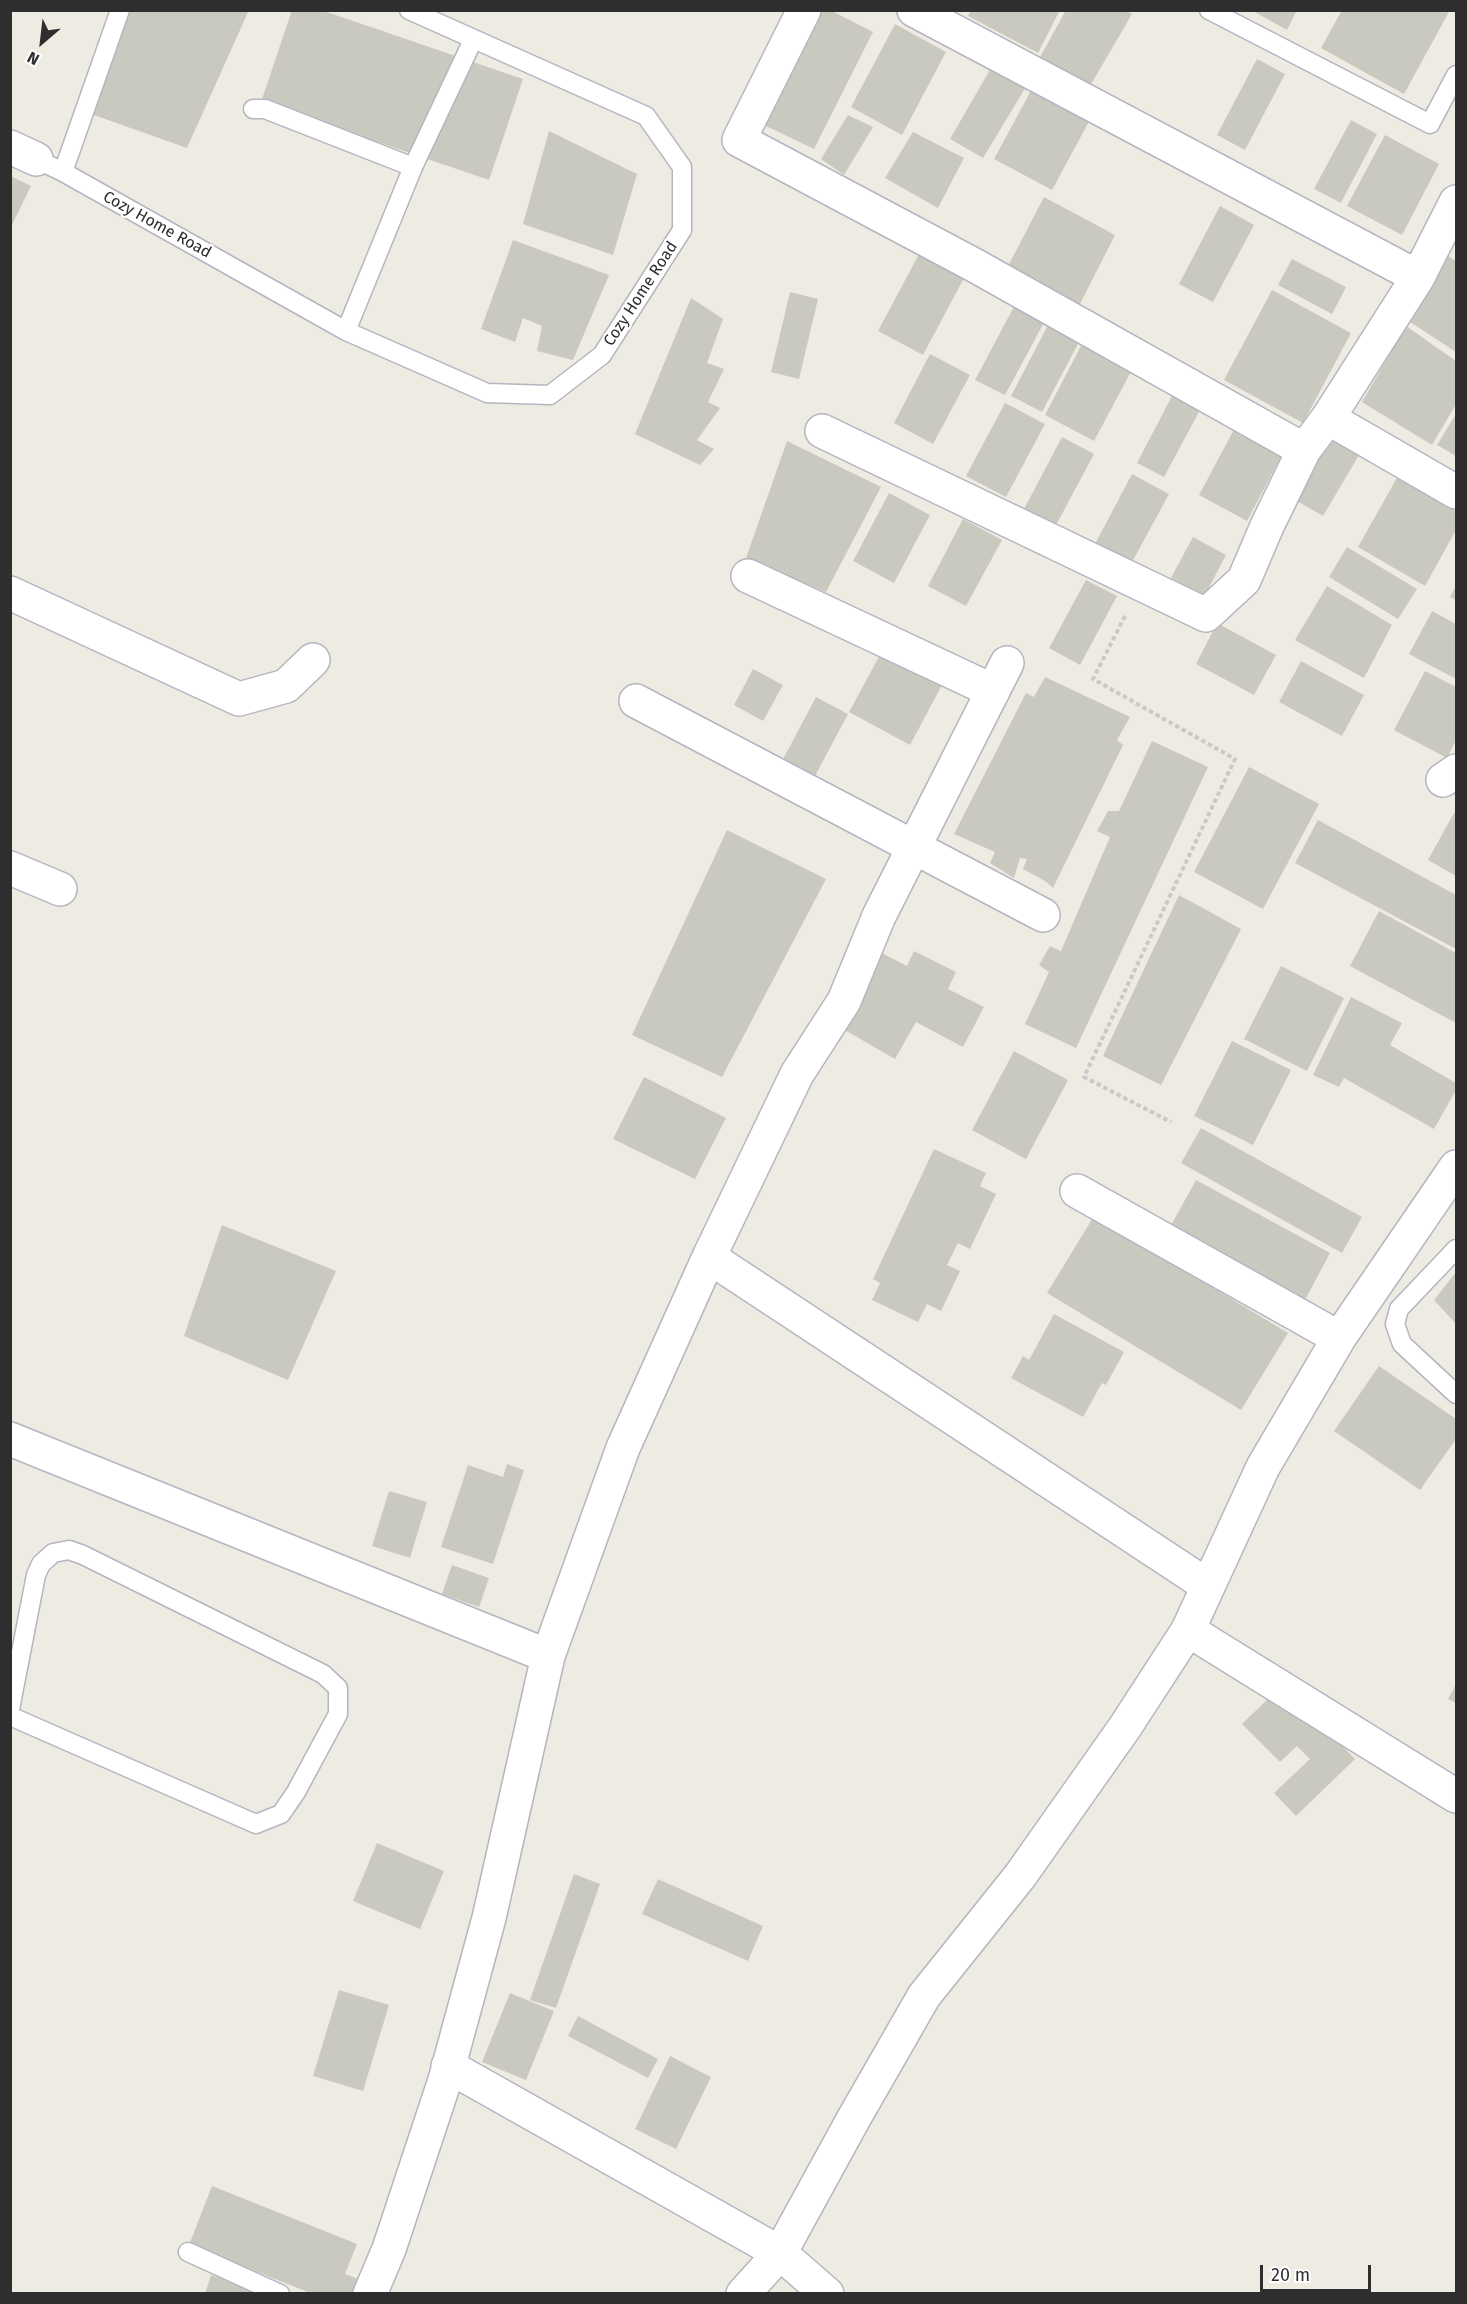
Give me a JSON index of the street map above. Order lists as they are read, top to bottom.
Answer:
{
  "streets": {
    "lane": ["Cozy Home Road"]
  },
  "scale_bar": "20 m",
  "north": "bottom left"
}
